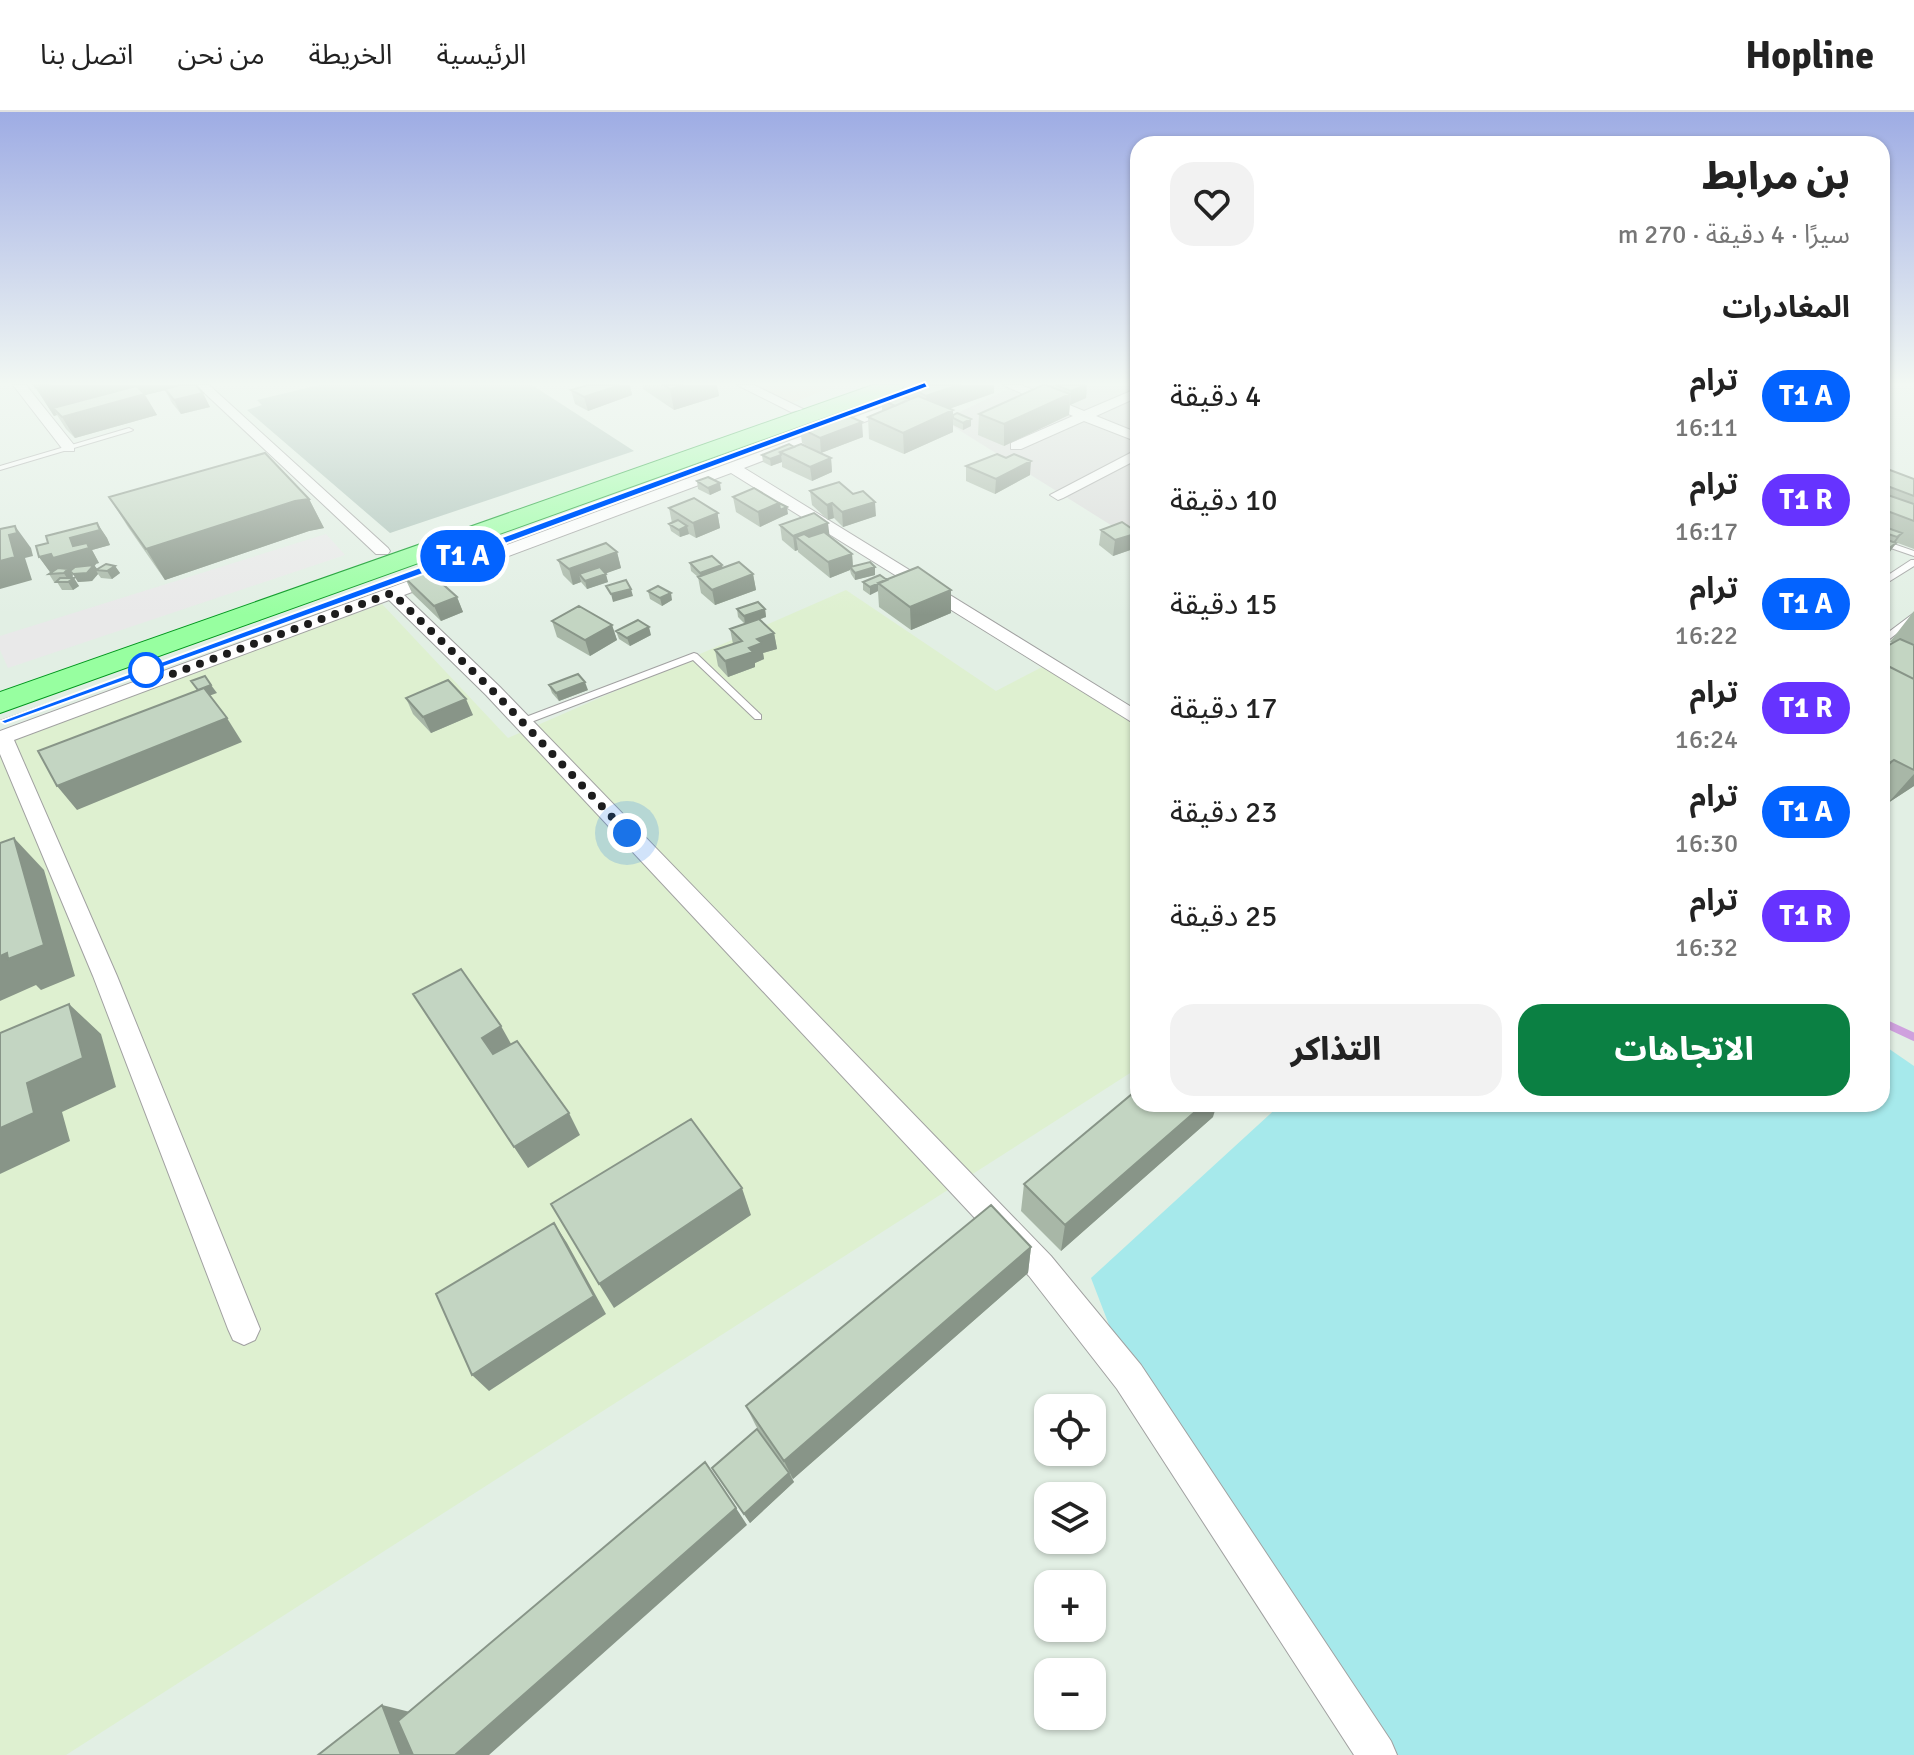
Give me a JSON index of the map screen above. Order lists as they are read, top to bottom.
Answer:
{
  "page": {
    "header": "Hopline",
    "nav": [
      "الرئيسية",
      "الخريطة",
      "من نحن",
      "اتصل بنا"
    ],
    "on_map": "T1 A",
    "heading": [
      ["بن مرابط", "سيرًا · 4 دقيقة · 270 m"],
      "المغادرات"
    ],
    "list": [
      {
        "mark": "T1 A",
        "name": "ترام",
        "note": "16:11",
        "value": "4 دقيقة"
      },
      {
        "mark": "T1 R",
        "name": "ترام",
        "note": "16:17",
        "value": "10 دقيقة"
      },
      {
        "mark": "T1 A",
        "name": "ترام",
        "note": "16:22",
        "value": "15 دقيقة"
      },
      {
        "mark": "T1 R",
        "name": "ترام",
        "note": "16:24",
        "value": "17 دقيقة"
      },
      {
        "mark": "T1 A",
        "name": "ترام",
        "note": "16:30",
        "value": "23 دقيقة"
      },
      {
        "mark": "T1 R",
        "name": "ترام",
        "note": "16:32",
        "value": "25 دقيقة"
      }
    ],
    "buttons": ["الاتجاهات", "التذاكر"],
    "map_buttons": ["+", "−"]
  }
}
